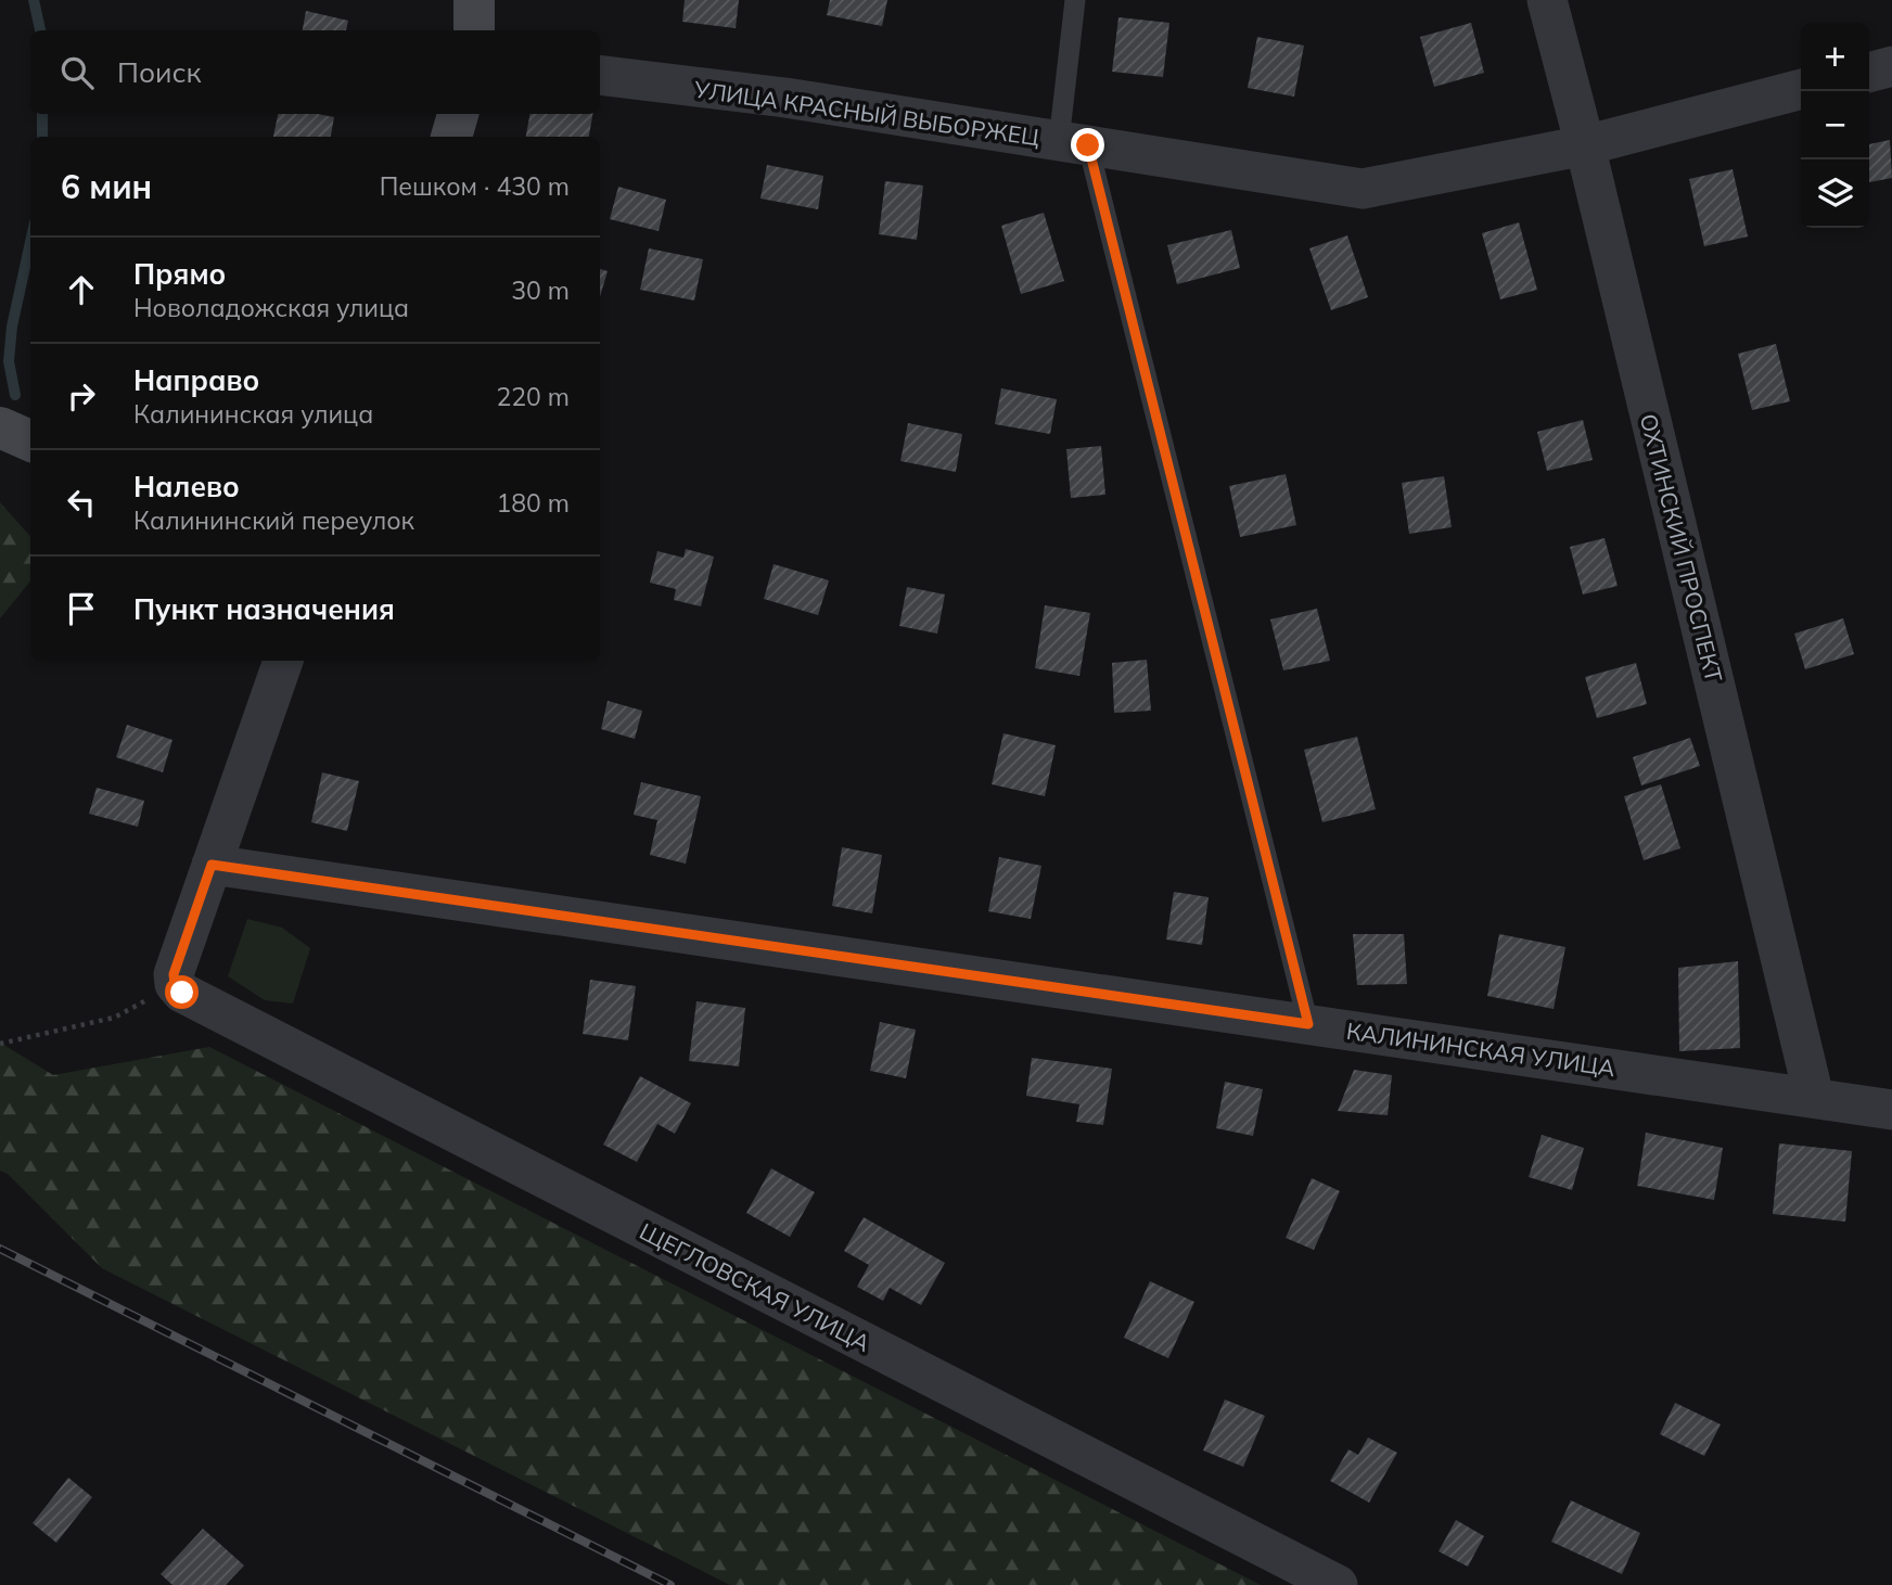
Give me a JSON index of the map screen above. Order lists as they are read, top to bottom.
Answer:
{
  "streets": {
    "street": [
      "УЛИЦА КРАСНЫЙ ВЫБОРЖЕЦ",
      "ОХТИНСКИЙ ПРОСПЕКТ",
      "КАЛИНИНСКАЯ УЛИЦА",
      "ЩЕГЛОВСКАЯ УЛИЦА"
    ]
  },
  "crossings": [
    ["УЛИЦА КРАСНЫЙ ВЫБОРЖЕЦ", "ОХТИНСКИЙ ПРОСПЕКТ"],
    ["ОХТИНСКИЙ ПРОСПЕКТ", "КАЛИНИНСКАЯ УЛИЦА"]
  ],
  "page": {
    "map_buttons": ["+", "−"],
    "search": "Поиск",
    "heading": ["6 мин", "Пешком · 430 m"],
    "list": [
      ["Прямо", "Новоладожская улица", "30 m"],
      ["Направо", "Калининская улица", "220 m"],
      ["Налево", "Калининский переулок", "180 m"],
      "Пункт назначения"
    ]
  }
}
